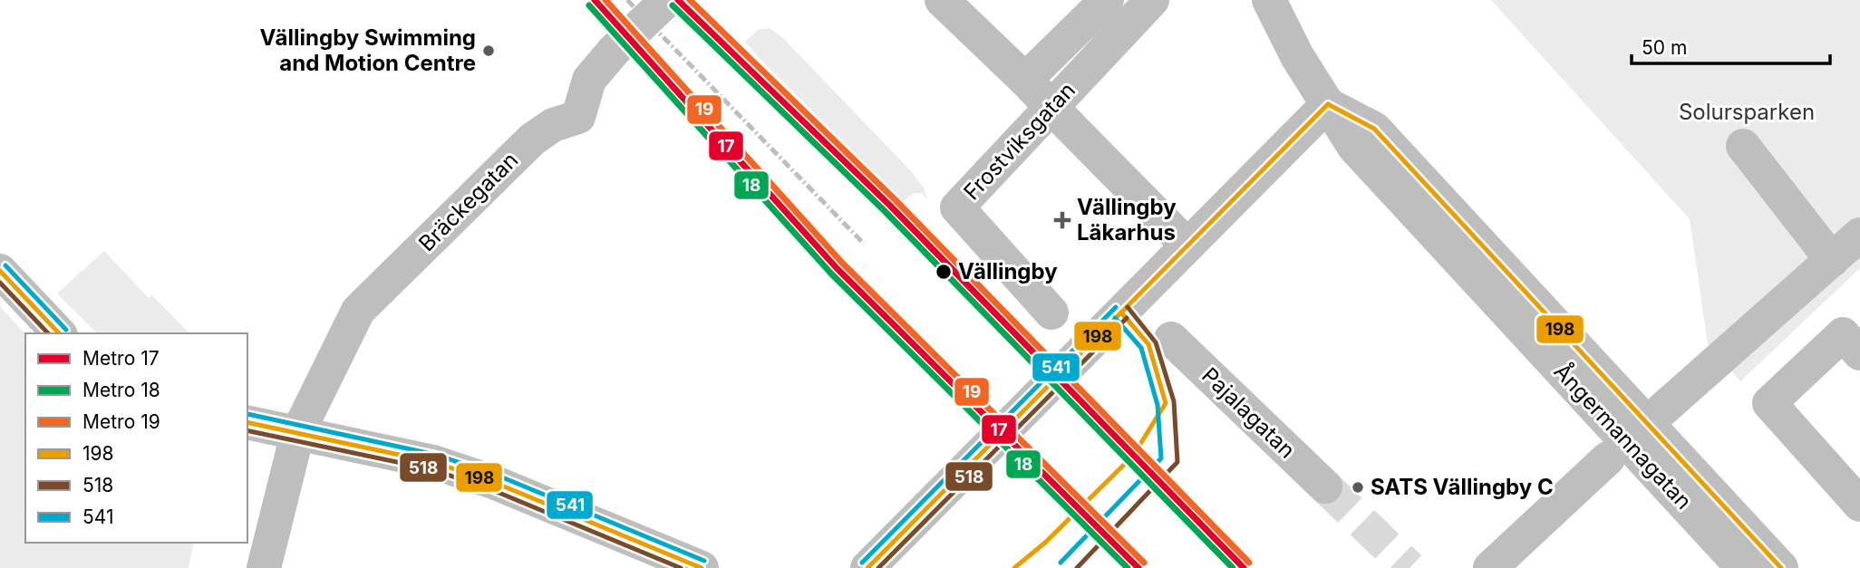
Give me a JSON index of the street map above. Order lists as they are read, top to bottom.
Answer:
{
  "streets": {
    "street": [
      "Frostviksgatan",
      "Bräckegatan",
      "Pajalagatan",
      "Ångermannagatan"
    ]
  },
  "parks": ["Solursparken"],
  "places": {
    "other": ["Vällingby Swimming and Motion Centre", "Vällingby", "SATS Vällingby C"],
    "health": ["Vällingby Läkarhus"]
  },
  "lines": [
    "metro line 17",
    "metro line 19",
    "metro line 18",
    "transit line 198",
    "transit line 541",
    "transit line 518"
  ],
  "legend": [
    "Metro 17",
    "Metro 18",
    "Metro 19",
    "198",
    "518",
    "541"
  ],
  "scale_bar": "50 m"
}
